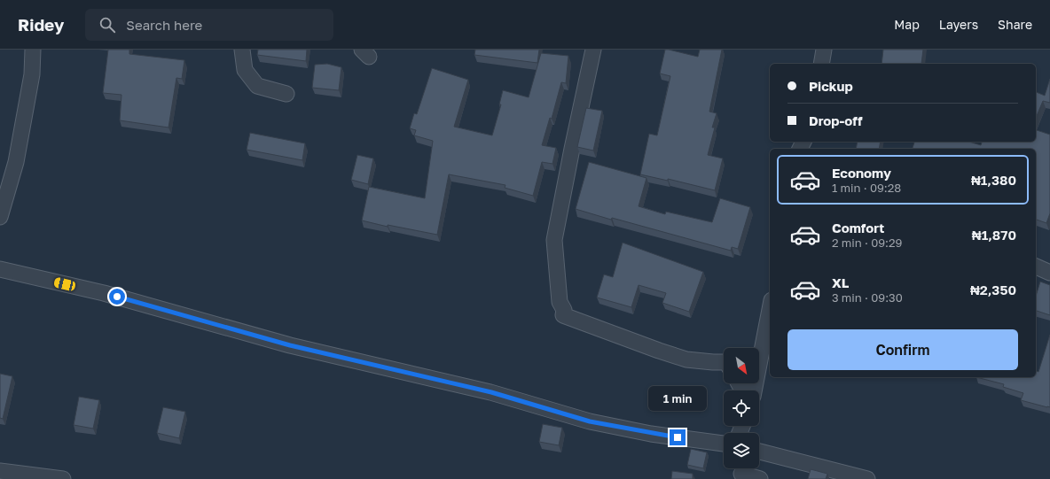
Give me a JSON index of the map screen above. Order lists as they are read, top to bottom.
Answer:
{
  "north": "bottom right",
  "page": {
    "header": "Ridey",
    "search": "Search here",
    "nav": ["Map", "Layers", "Share"],
    "banner": ["Pickup", "Drop-off"],
    "list": [
      {
        "name": "Economy",
        "note": "1 min · 09:28",
        "value": "₦1,380"
      },
      {
        "name": "Comfort",
        "note": "2 min · 09:29",
        "value": "₦1,870"
      },
      {
        "name": "XL",
        "note": "3 min · 09:30",
        "value": "₦2,350"
      }
    ],
    "buttons": "Confirm",
    "bubble": "1 min"
  }
}
